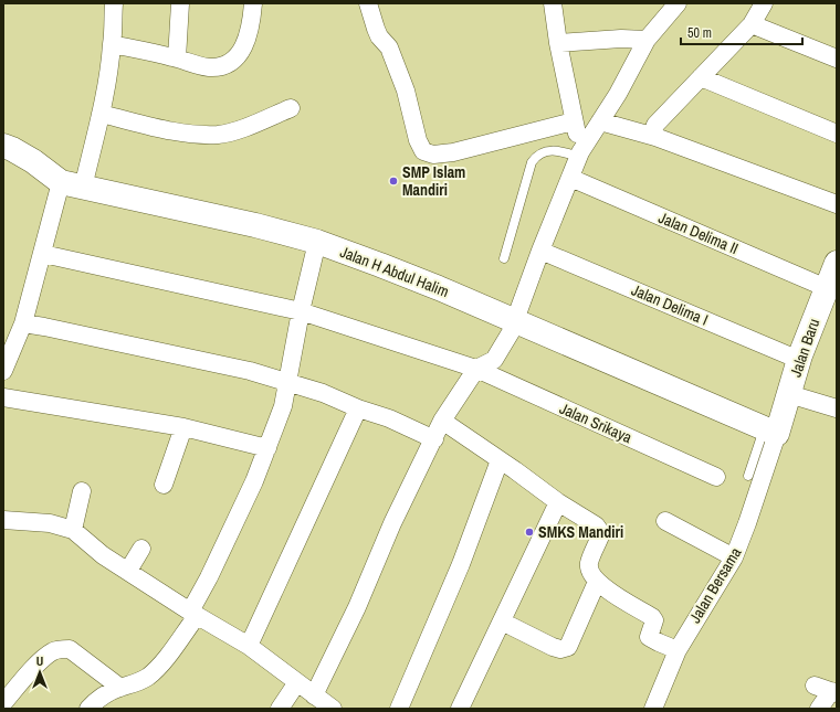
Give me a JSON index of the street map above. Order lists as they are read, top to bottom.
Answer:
{
  "streets": {
    "street": [
      "Jalan Delima II",
      "Jalan H Abdul Halim",
      "Jalan Delima I",
      "Jalan Baru",
      "Jalan Srikaya",
      "Jalan Bersama"
    ]
  },
  "crossings": [
    ["Jalan Delima II", "Jalan Baru"],
    ["Jalan H Abdul Halim", "Jalan Baru"],
    ["Jalan H Abdul Halim", "Jalan Bersama"],
    ["Jalan Delima I", "Jalan Baru"],
    ["Jalan Baru", "Jalan Bersama"]
  ],
  "places": ["SMP Islam Mandiri", "SMKS Mandiri"],
  "scale_bar": "50 m",
  "north": "top"
}
